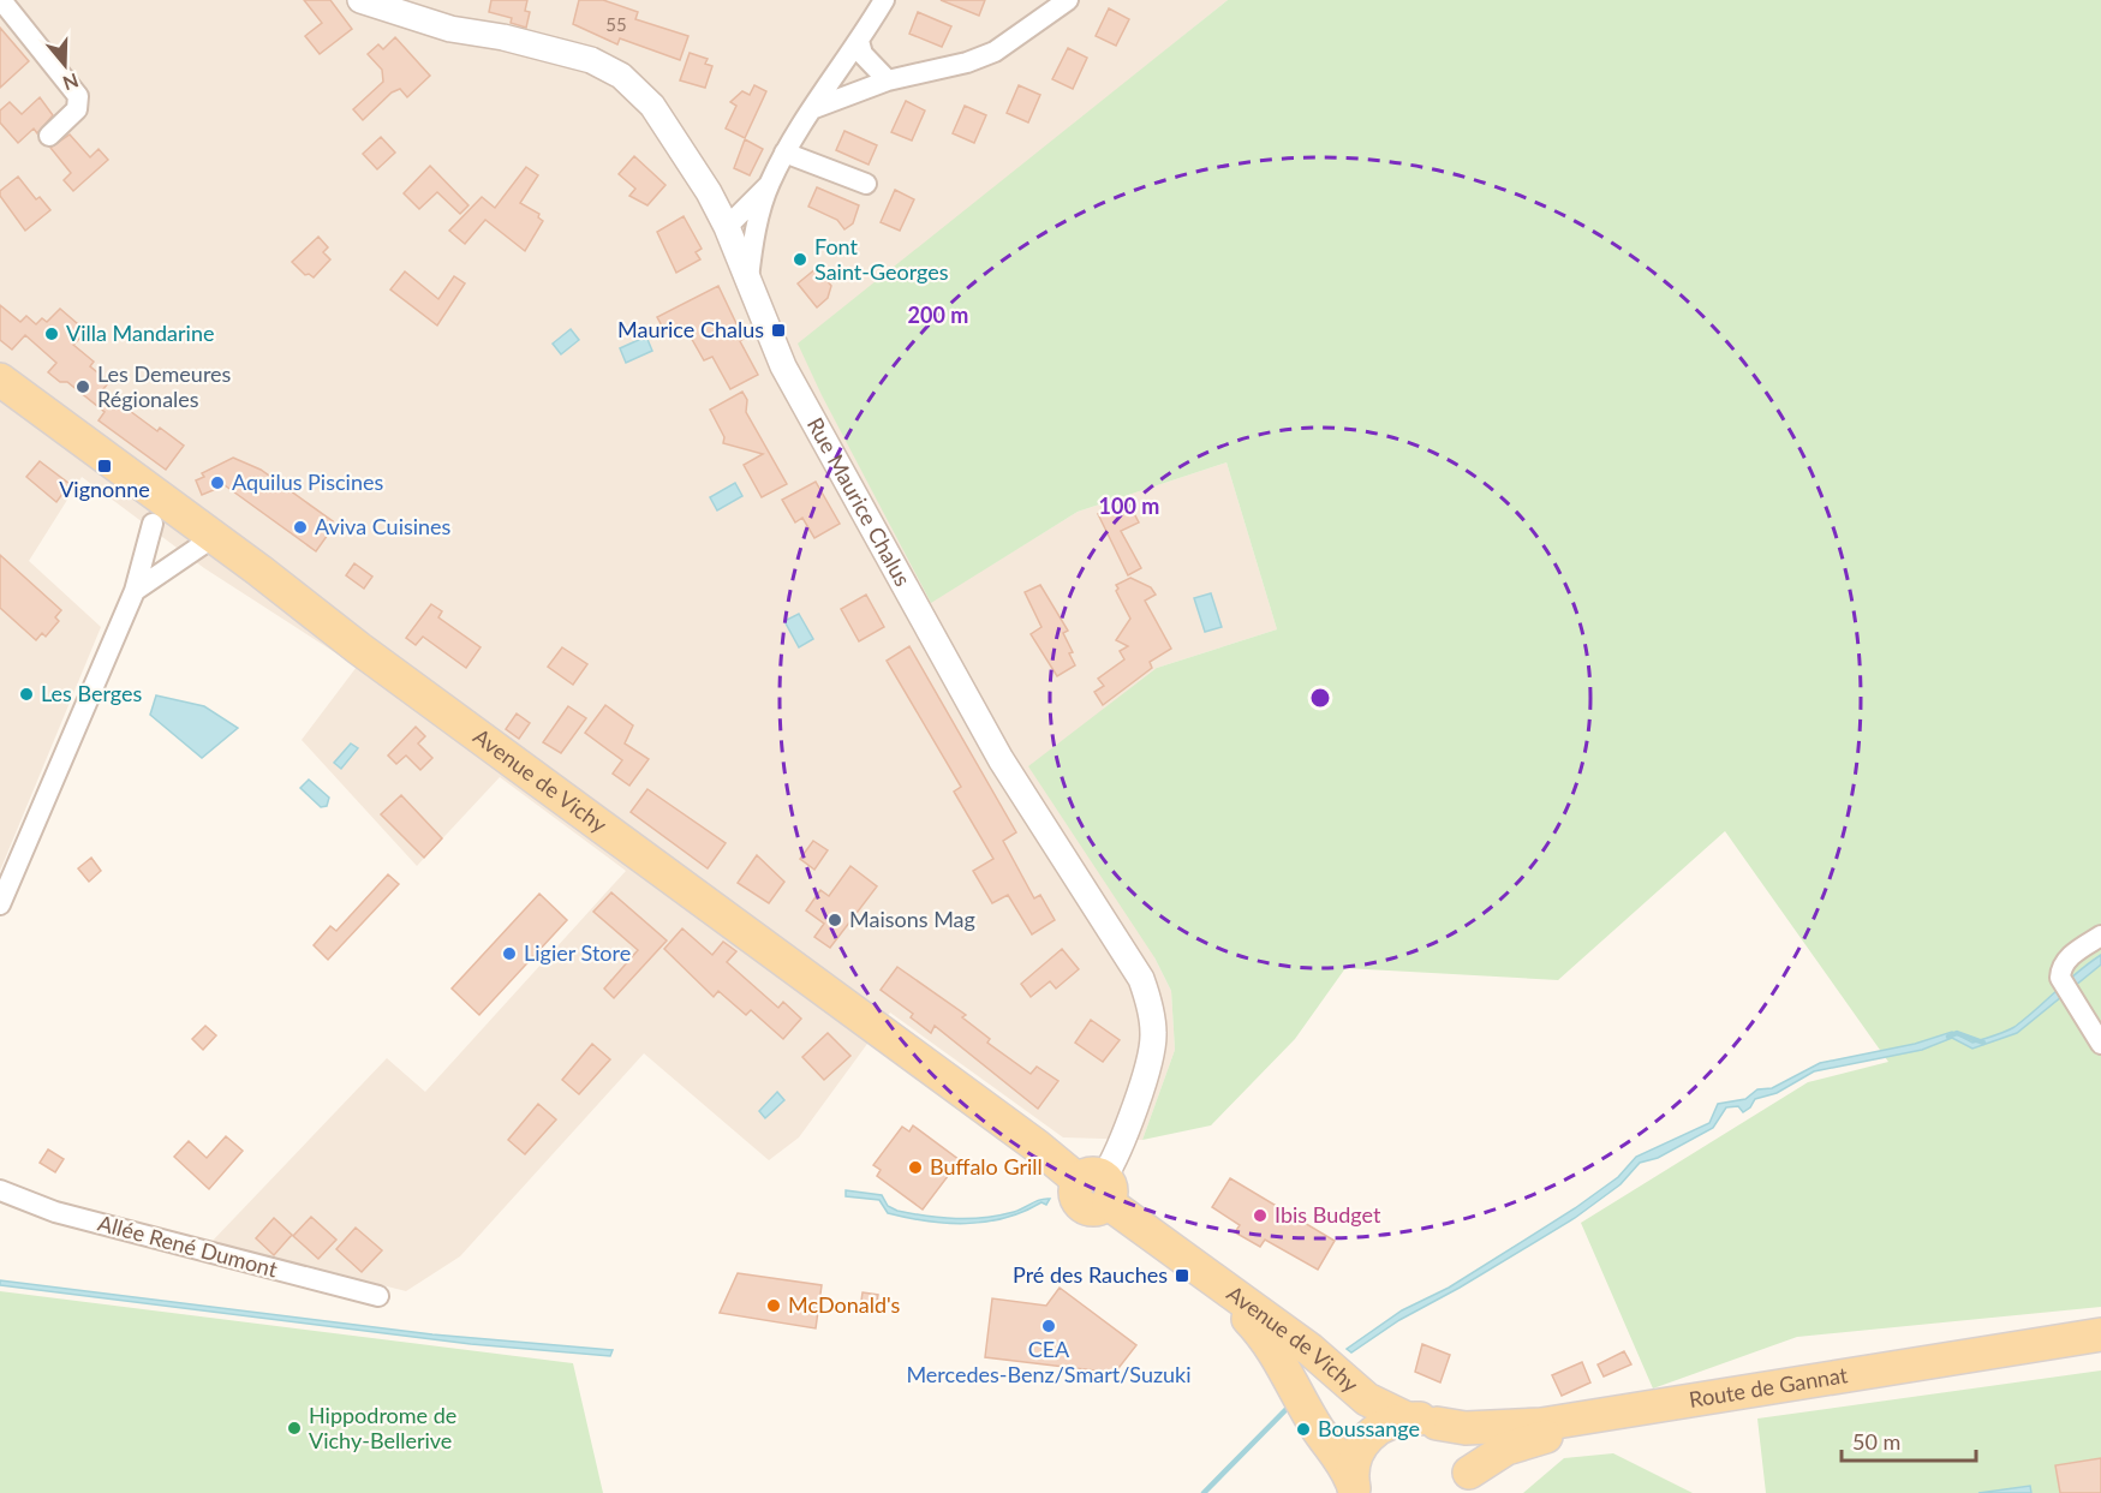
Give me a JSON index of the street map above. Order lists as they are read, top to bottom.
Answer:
{
  "streets": {
    "main road": ["Avenue de Vichy", "Route de Gannat"],
    "street": ["Rue Maurice Chalus", "Allée René Dumont"]
  },
  "crossings": [
    ["Rue Maurice Chalus", "Avenue de Vichy"],
    ["Avenue de Vichy", "Route de Gannat"]
  ],
  "places": {
    "other": [
      "Font Saint-Georges",
      "Villa Mandarine",
      "Les Demeures Régionales",
      "Aquilus Piscines",
      "Aviva Cuisines",
      "Les Berges",
      "Maisons Mag",
      "Ligier Store",
      "Buffalo Grill",
      "Ibis Budget",
      "McDonald's",
      "CEA Mercedes-Benz/Smart/Suzuki",
      "Hippodrome de Vichy-Bellerive",
      "Boussange"
    ],
    "transit": ["Maurice Chalus", "Vignonne", "Pré des Rauches"]
  },
  "house_numbers": ["55"],
  "scale_bar": "50 m",
  "north": "bottom",
  "rings": ["200 m", "100 m"]
}
